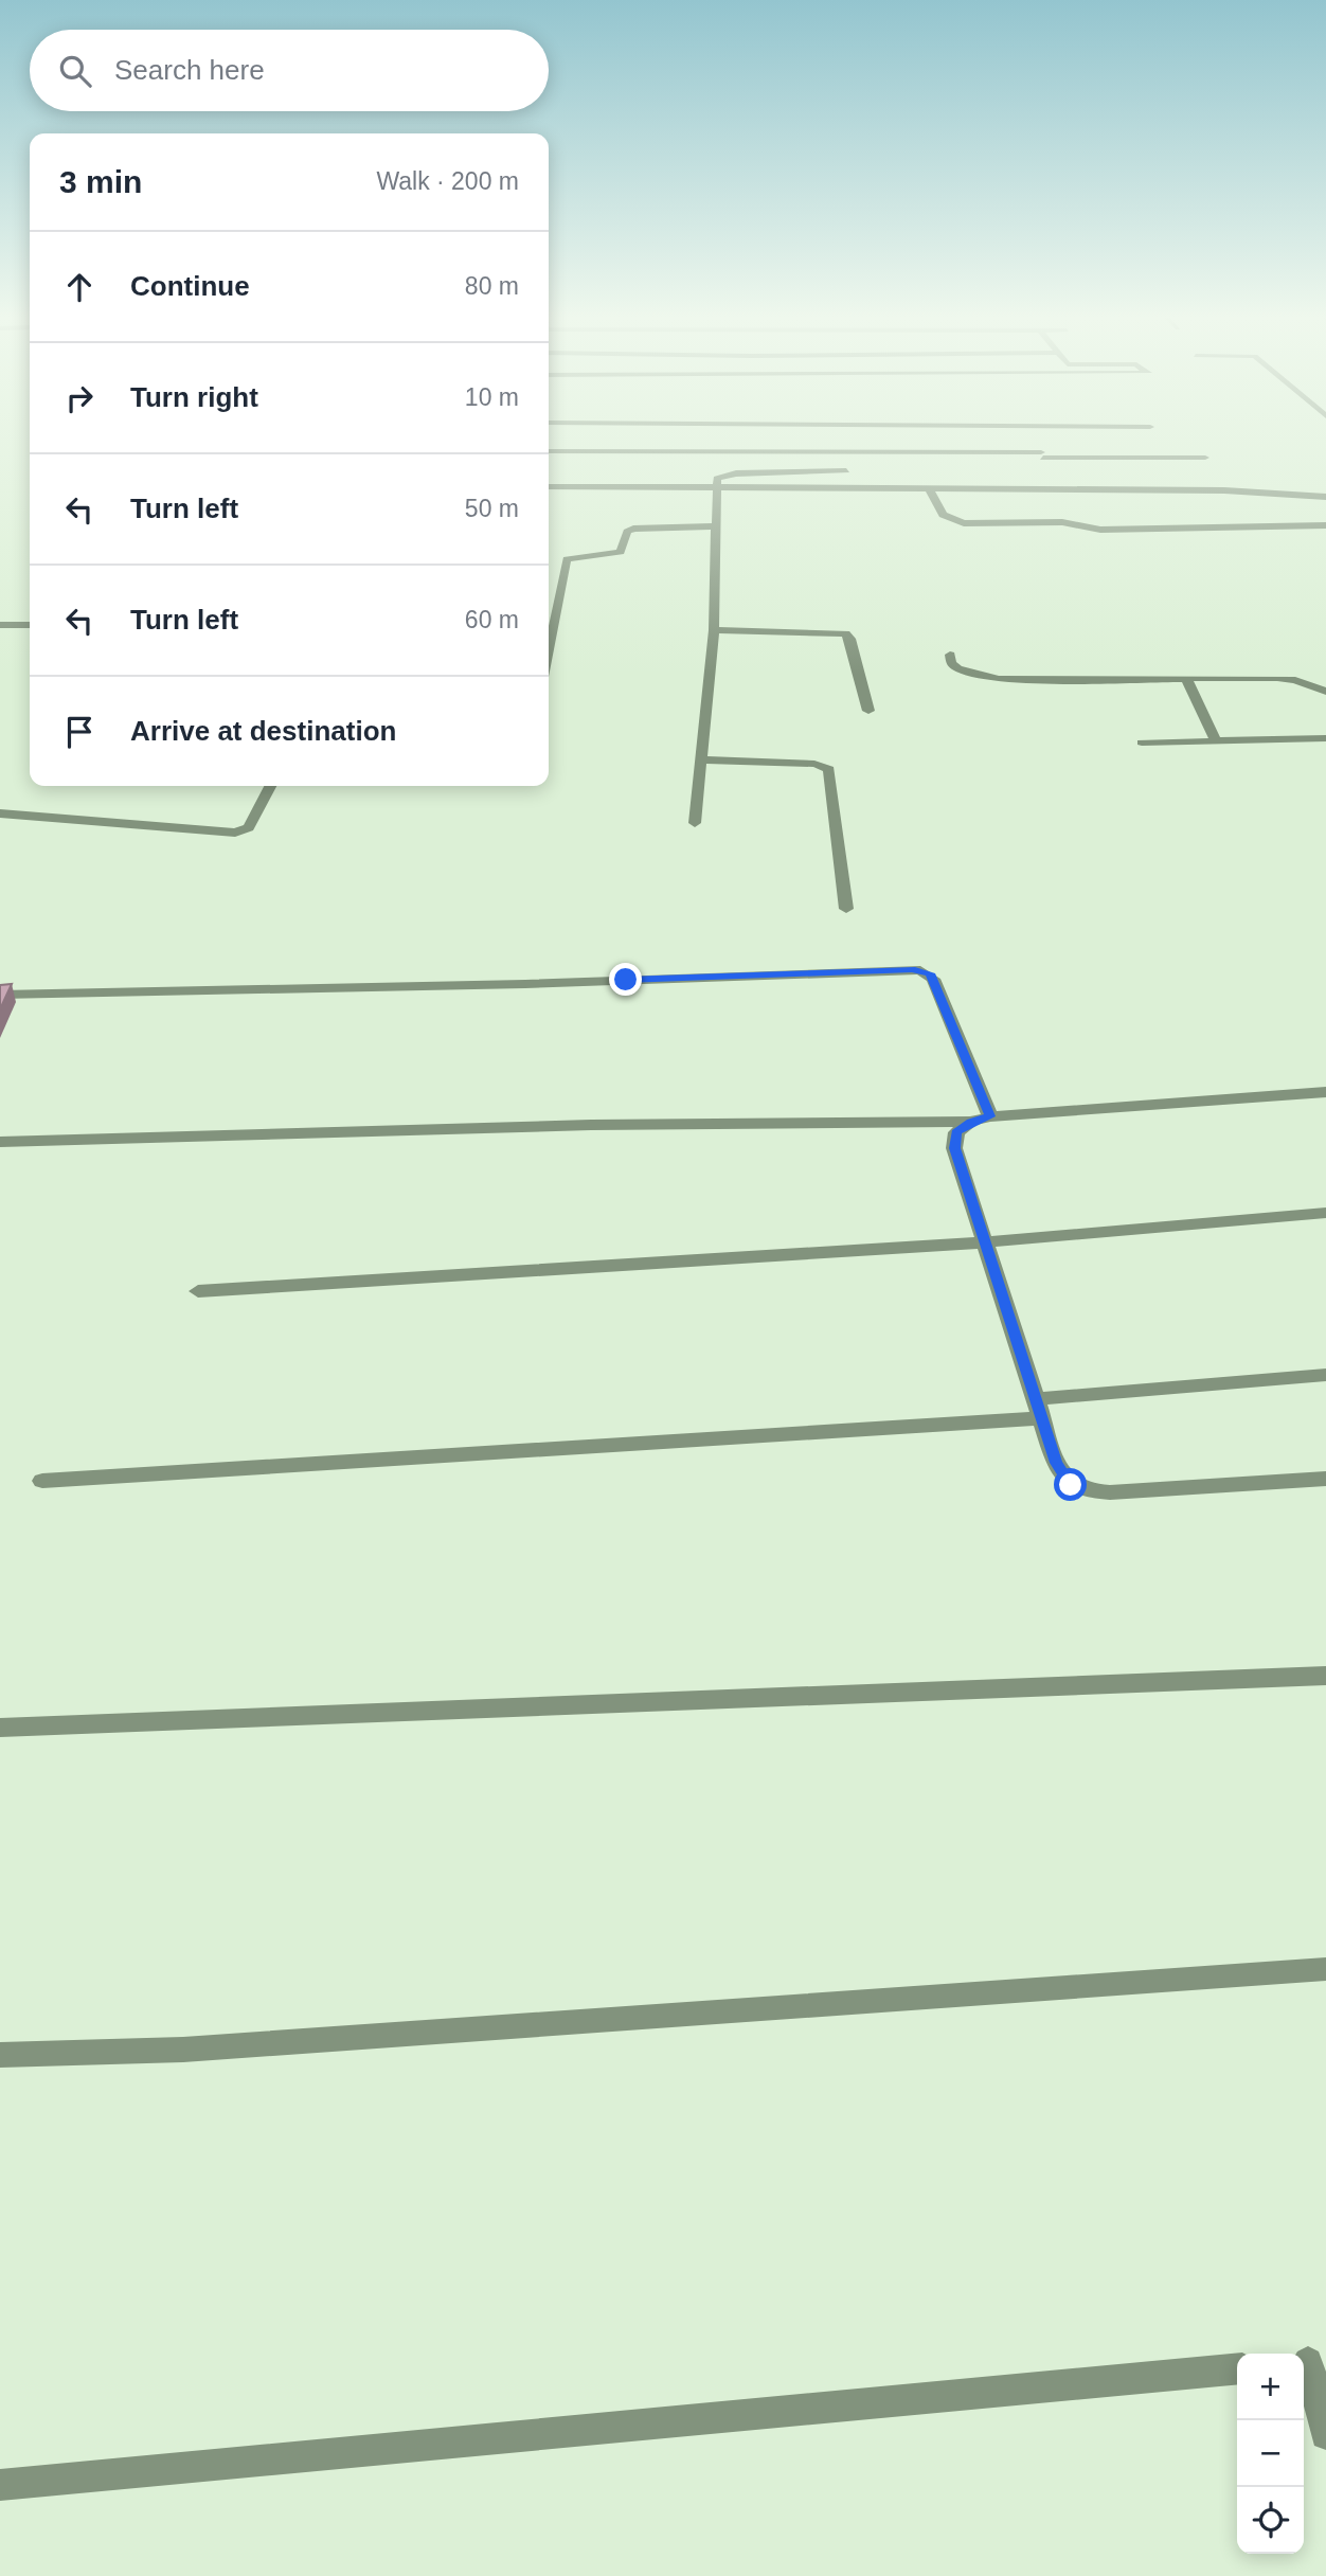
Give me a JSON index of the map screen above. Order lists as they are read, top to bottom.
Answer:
{
  "page": {
    "search": "Search here",
    "heading": ["3 min", "Walk · 200 m"],
    "list": [
      ["Continue", "80 m"],
      ["Turn right", "10 m"],
      ["Turn left", "50 m"],
      ["Turn left", "60 m"],
      "Arrive at destination"
    ],
    "map_buttons": ["+", "−"]
  }
}
